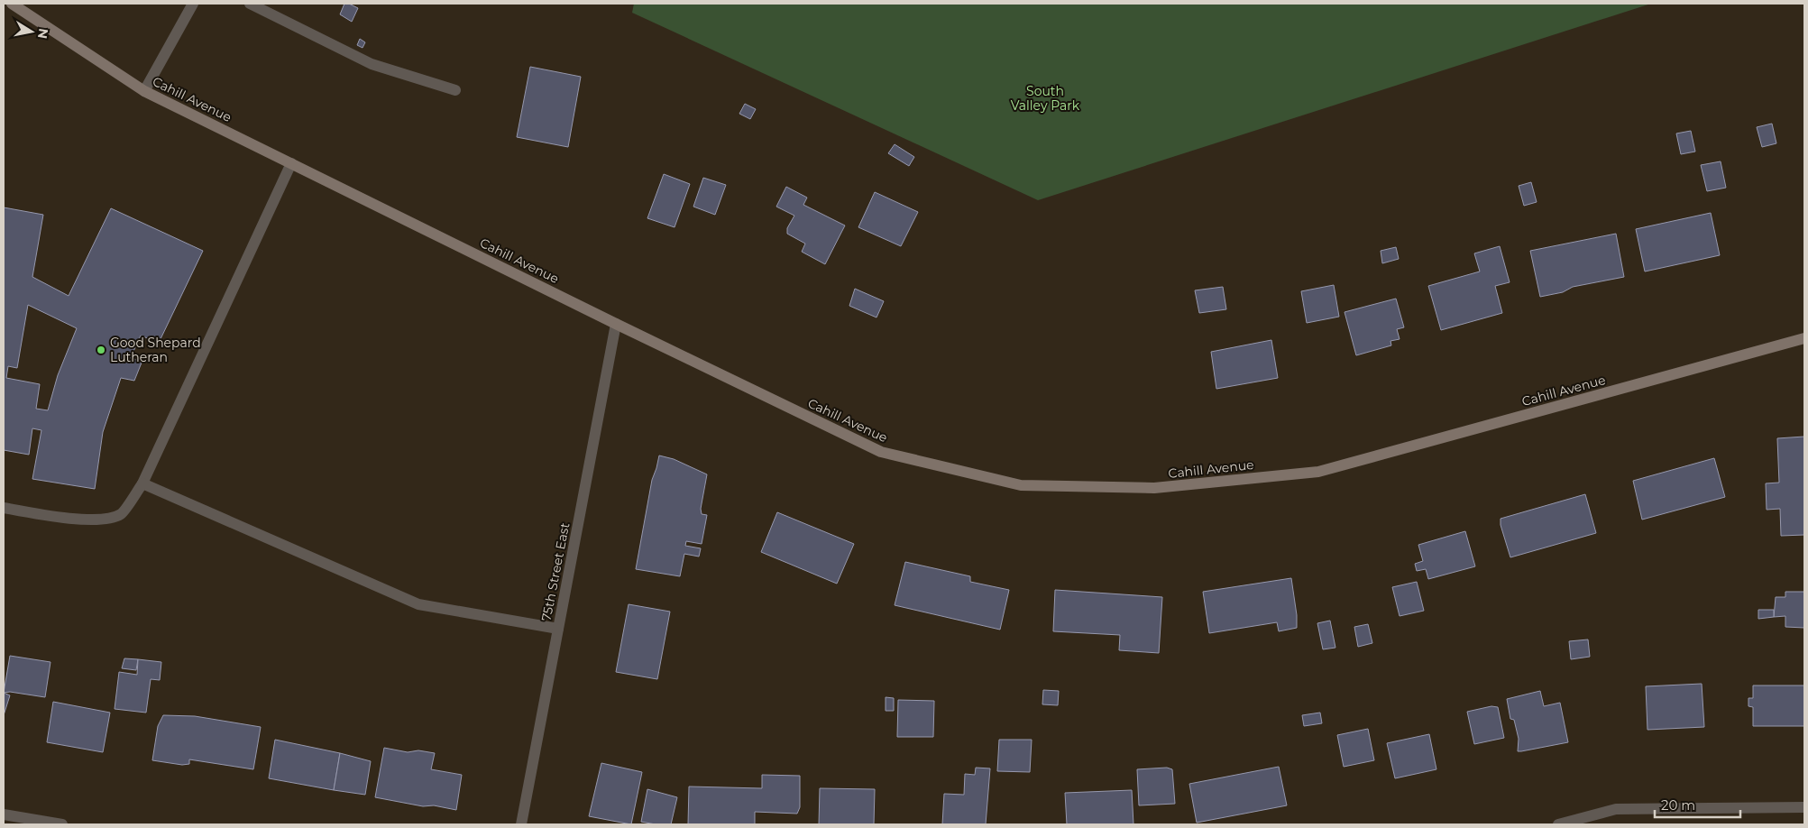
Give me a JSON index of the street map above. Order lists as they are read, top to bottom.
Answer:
{
  "streets": {
    "street": ["Cahill Avenue", "75th Street East"]
  },
  "crossings": [
    ["Cahill Avenue", "75th Street East"]
  ],
  "parks": ["South Valley Park"],
  "places": ["Good Shepard Lutheran"],
  "scale_bar": "20 m",
  "north": "right"
}
